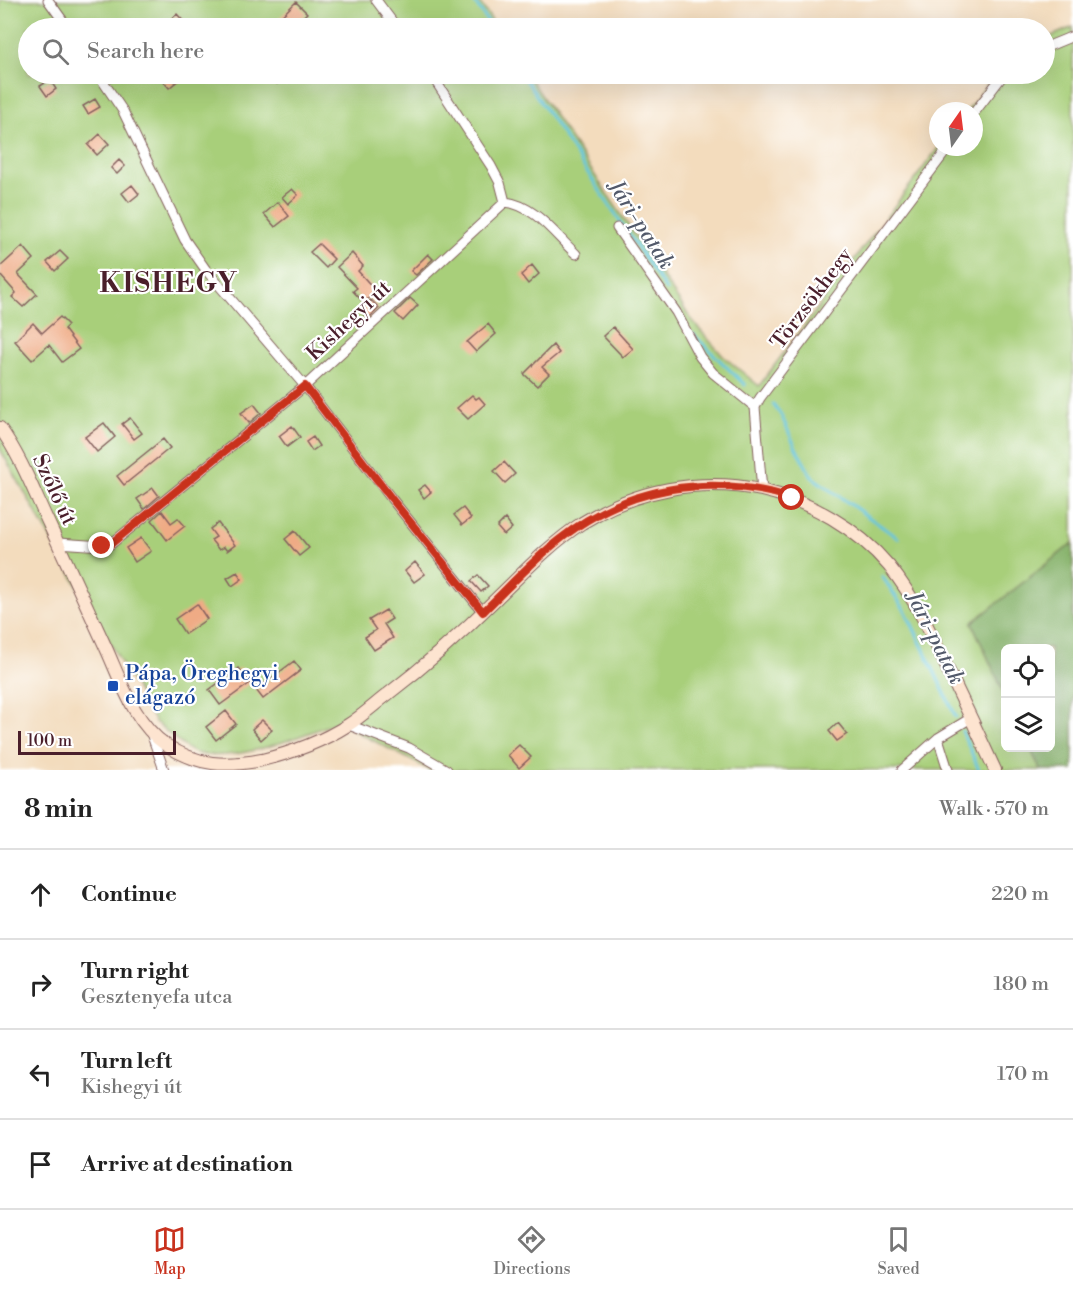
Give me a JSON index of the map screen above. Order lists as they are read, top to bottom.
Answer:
{
  "streets": {
    "main road": ["Szőlő út"],
    "street": ["Törzsökhegy", "Kishegyi út"]
  },
  "crossings": [
    ["Kishegyi út", "Szőlő út"]
  ],
  "districts": ["KISHEGY"],
  "water": ["Jári-patak"],
  "places": {
    "transit": ["Pápa, Öreghegyi elágazó"]
  },
  "scale_bar": "100 m",
  "north": "top",
  "page": {
    "search": "Search here",
    "scale": "100 m",
    "heading": ["8 min", "Walk · 570 m"],
    "list": [
      ["Continue", "220 m"],
      ["Turn right", "Gesztenyefa utca", "180 m"],
      ["Turn left", "Kishegyi út", "170 m"],
      "Arrive at destination"
    ],
    "nav": ["Map", "Directions", "Saved"]
  }
}
